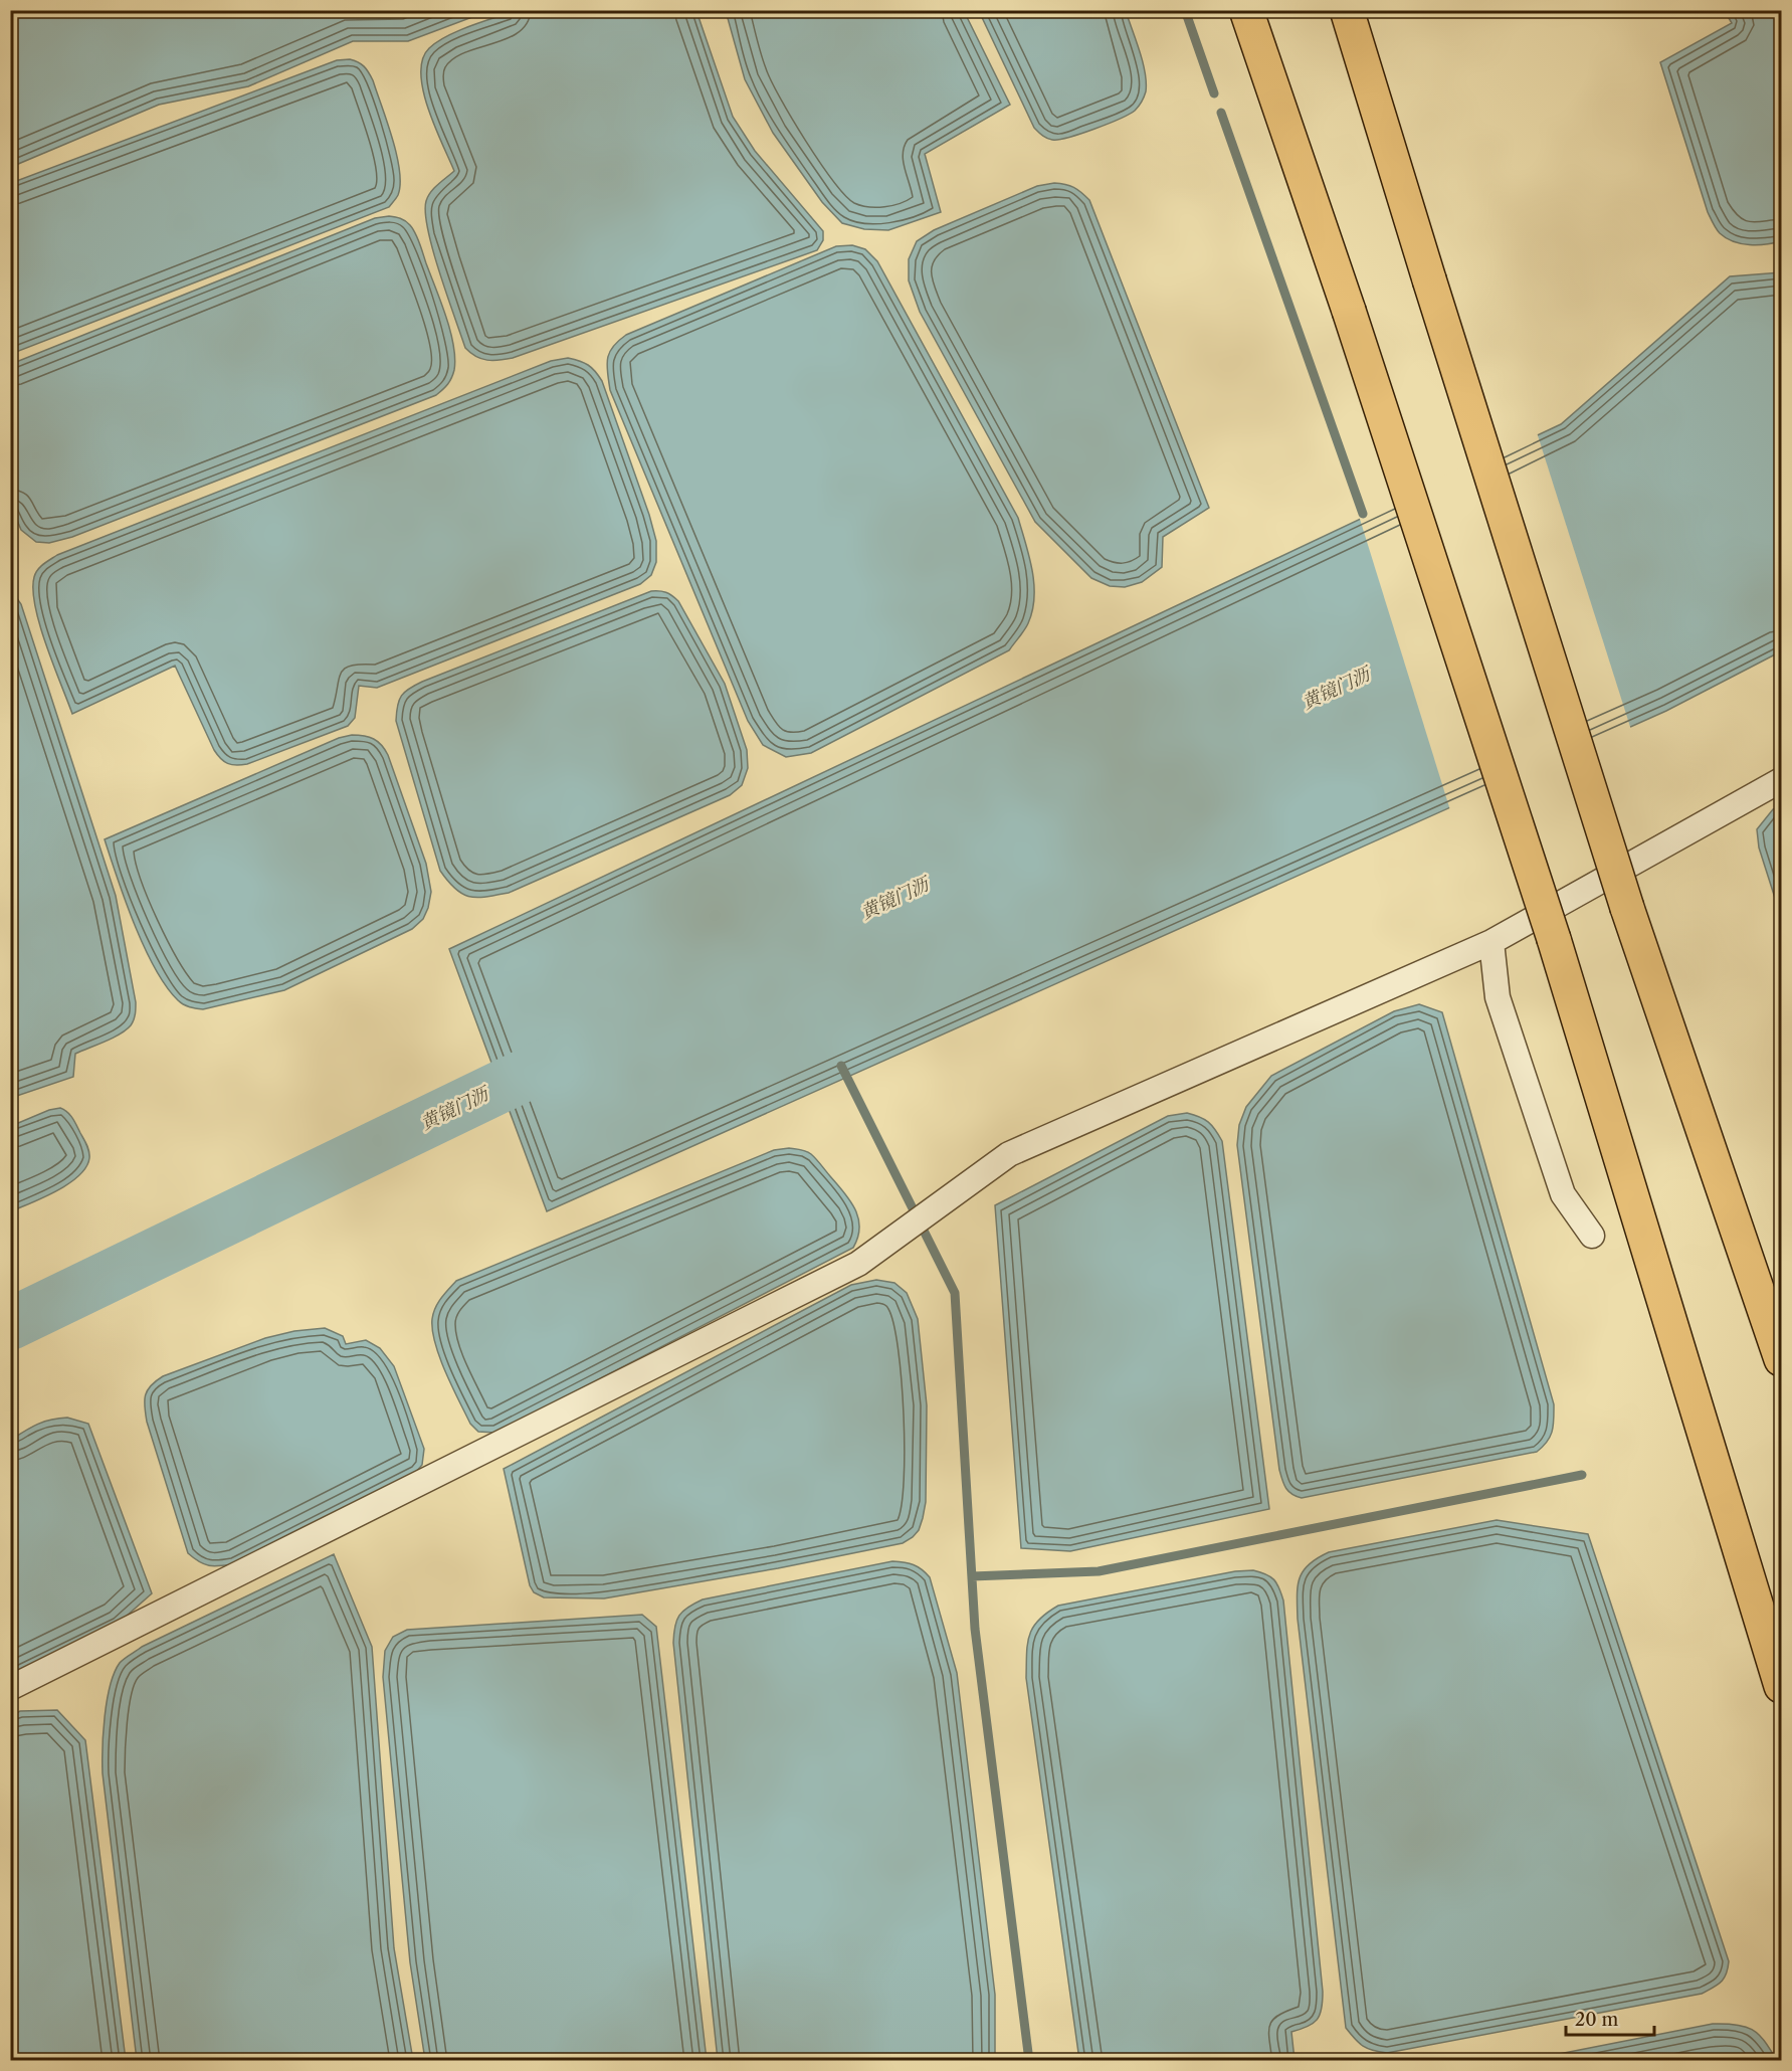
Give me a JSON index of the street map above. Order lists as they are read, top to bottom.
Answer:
{
  "water": ["黄镜门沥"],
  "scale_bar": "20 m"
}
